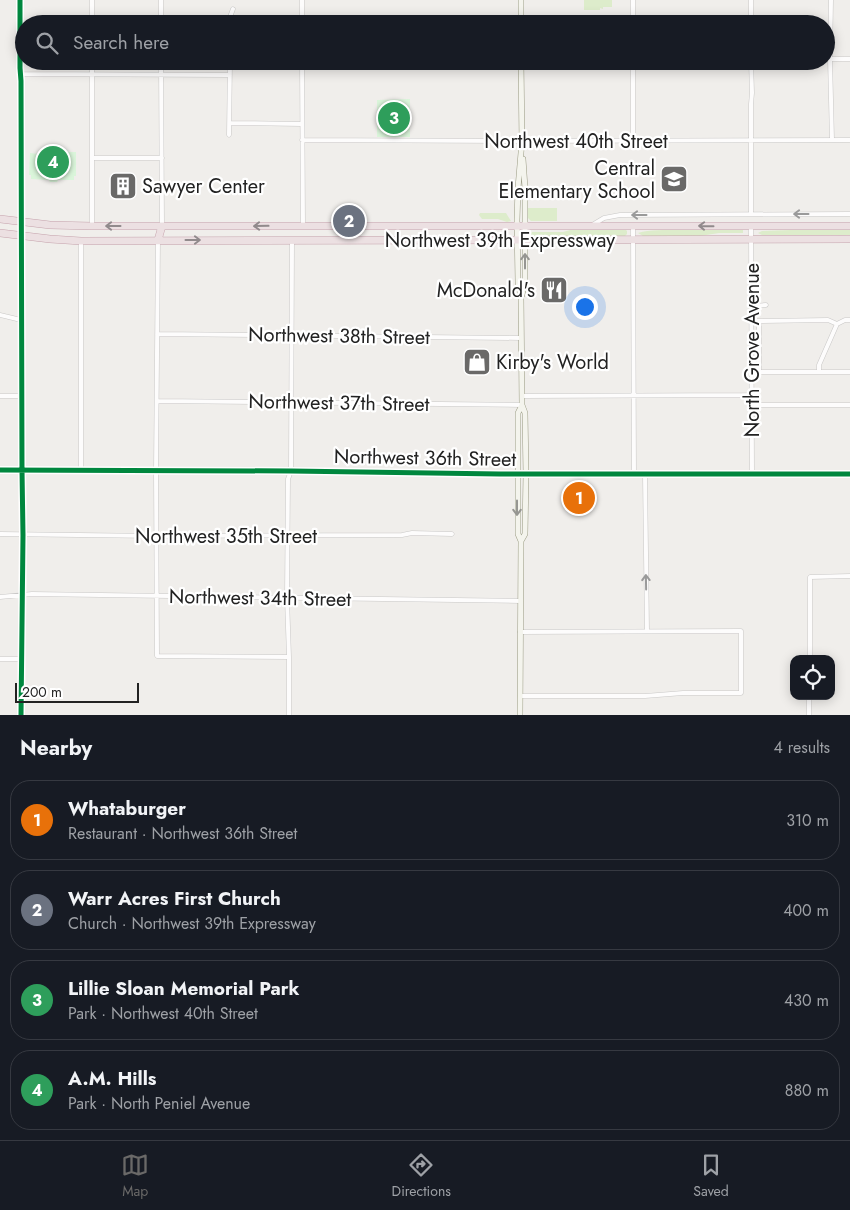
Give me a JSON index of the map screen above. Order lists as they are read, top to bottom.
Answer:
{
  "streets": {
    "highway": ["Northwest 39th Expressway"],
    "main road": ["Northwest 36th Street"],
    "street": [
      "Northwest 40th Street",
      "Northwest 38th Street",
      "North Grove Avenue",
      "Northwest 37th Street",
      "Northwest 35th Street",
      "Northwest 34th Street"
    ]
  },
  "crossings": [
    ["Northwest 39th Expressway", "North Grove Avenue"],
    ["North Grove Avenue", "Northwest 36th Street"]
  ],
  "places": {
    "school or university": ["Central Elementary School"],
    "building": ["Sawyer Center"],
    "restaurant": ["McDonald's"],
    "shop": ["Kirby's World"]
  },
  "scale_bar": "200 m",
  "page": {
    "search": "Search here",
    "pins": [
      "3",
      "4",
      "2",
      "1"
    ],
    "scale": "200 m",
    "heading": ["Nearby", "4 results"],
    "list": [
      {
        "mark": "1",
        "name": "Whataburger",
        "note": "Restaurant · Northwest 36th Street",
        "value": "310 m"
      },
      {
        "mark": "2",
        "name": "Warr Acres First Church",
        "note": "Church · Northwest 39th Expressway",
        "value": "400 m"
      },
      {
        "mark": "3",
        "name": "Lillie Sloan Memorial Park",
        "note": "Park · Northwest 40th Street",
        "value": "430 m"
      },
      {
        "mark": "4",
        "name": "A.M. Hills",
        "note": "Park · North Peniel Avenue",
        "value": "880 m"
      }
    ],
    "nav": ["Map", "Directions", "Saved"]
  }
}
